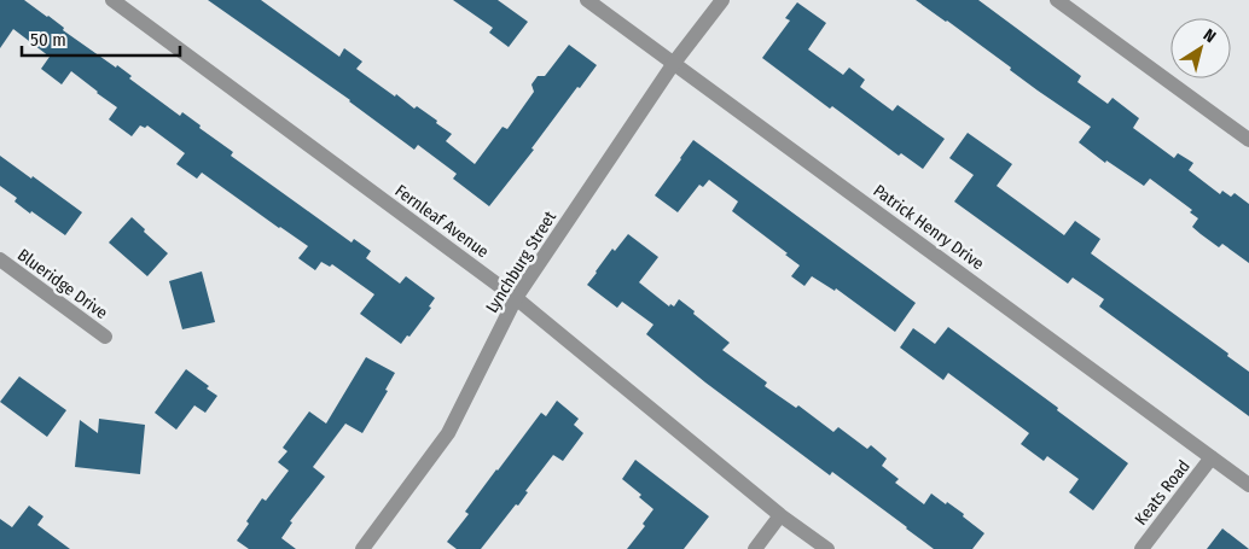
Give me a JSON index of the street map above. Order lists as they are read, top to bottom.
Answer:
{
  "streets": {
    "street": [
      "Fernleaf Avenue",
      "Patrick Henry Drive",
      "Lynchburg Street",
      "Blueridge Drive",
      "Keats Road"
    ]
  },
  "crossings": [
    ["Fernleaf Avenue", "Lynchburg Street"],
    ["Patrick Henry Drive", "Lynchburg Street"],
    ["Patrick Henry Drive", "Keats Road"]
  ],
  "scale_bar": "50 m",
  "north": "top right"
}
